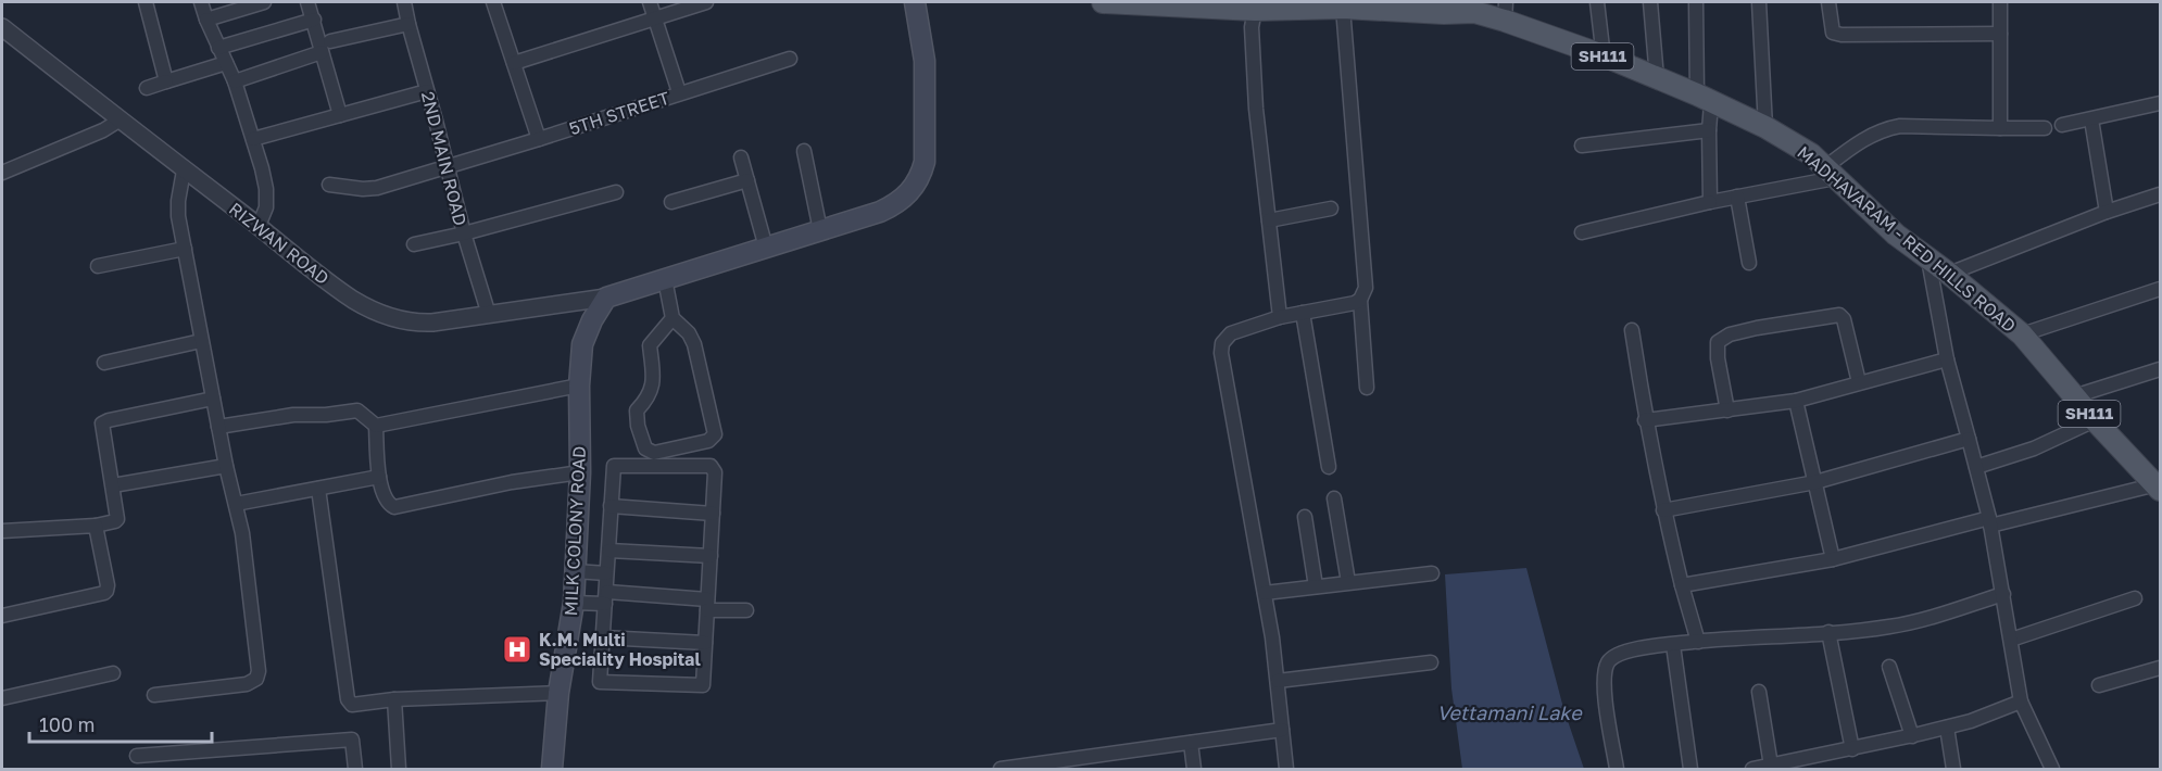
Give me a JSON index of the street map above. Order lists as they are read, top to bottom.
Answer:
{
  "streets": {
    "main road": ["SH111", "MADHAVARAM - RED HILLS ROAD", "MILK COLONY ROAD"],
    "street": ["5TH STREET", "2ND MAIN ROAD", "RIZWAN ROAD"]
  },
  "crossings": [
    ["5TH STREET", "2ND MAIN ROAD"],
    ["2ND MAIN ROAD", "RIZWAN ROAD"],
    ["RIZWAN ROAD", "MILK COLONY ROAD"]
  ],
  "water": ["Vettamani Lake"],
  "places": {
    "hospital": ["K.M. Multi Speciality Hospital"]
  },
  "scale_bar": "100 m"
}
